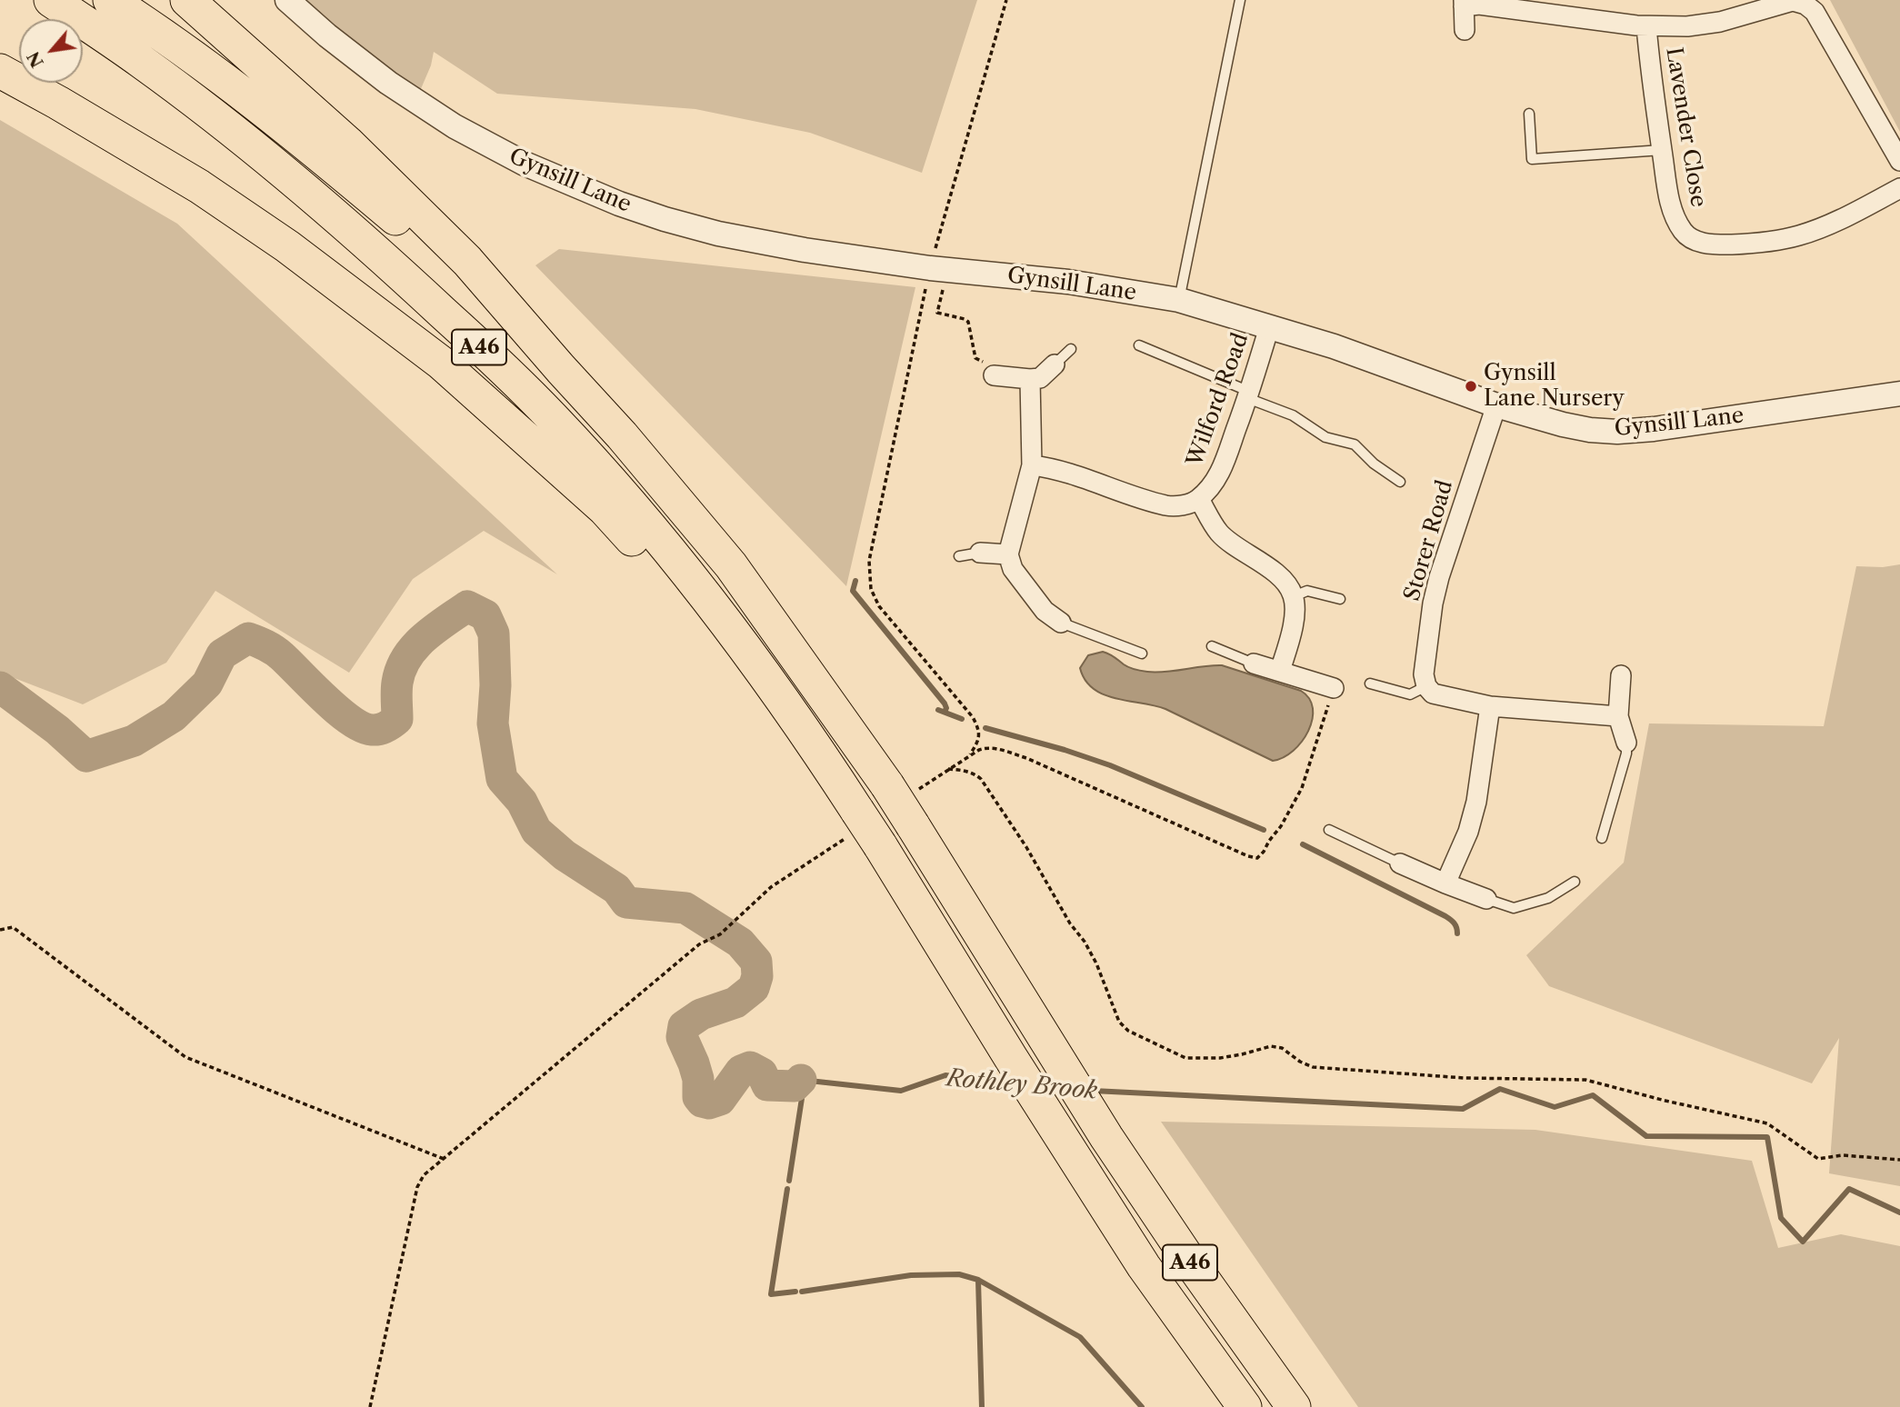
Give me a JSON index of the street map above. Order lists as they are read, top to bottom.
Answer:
{
  "streets": {
    "highway": ["A46"],
    "street": [
      "Lavender Close",
      "Gynsill Lane",
      "Wilford Road",
      "Storer Road"
    ]
  },
  "crossings": [
    ["Gynsill Lane", "Wilford Road"],
    ["Gynsill Lane", "Storer Road"]
  ],
  "water": ["Rothley Brook"],
  "places": ["Gynsill Lane Nursery"],
  "north": "bottom left"
}
